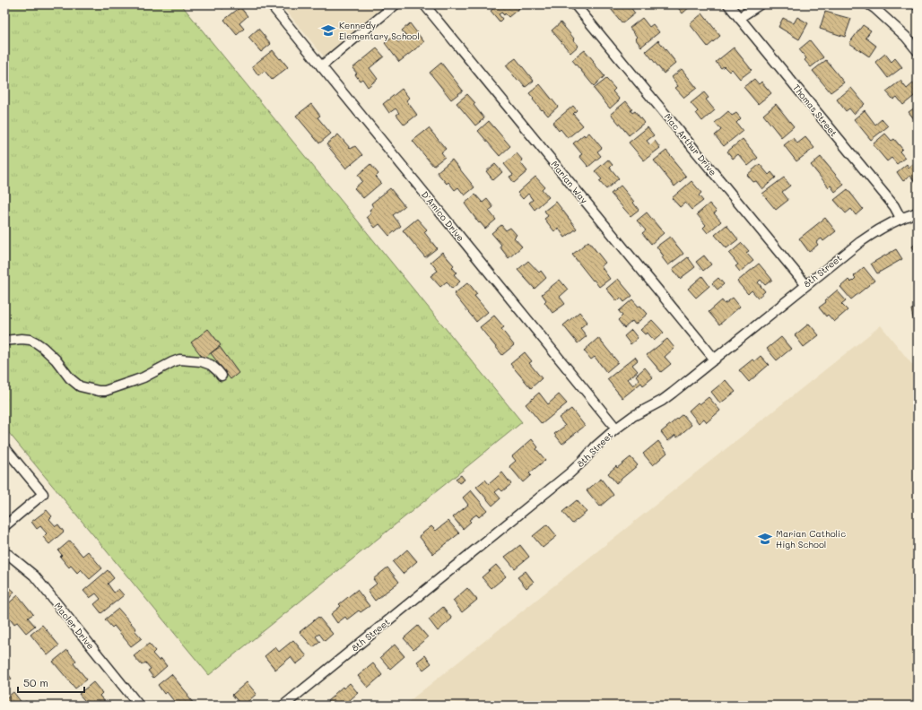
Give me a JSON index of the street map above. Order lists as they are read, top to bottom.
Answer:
{
  "streets": {
    "street": [
      "Thomas Street",
      "Mac Arthur Drive",
      "Marian Way",
      "D'Amico Drive",
      "8th Street",
      "Macler Drive"
    ]
  },
  "crossings": [
    ["Thomas Street", "8th Street"],
    ["Mac Arthur Drive", "8th Street"],
    ["Marian Way", "8th Street"],
    ["D'Amico Drive", "8th Street"]
  ],
  "places": {
    "school or university": ["Kennedy Elementary School", "Marian Catholic High School"]
  },
  "scale_bar": "50 m"
}
